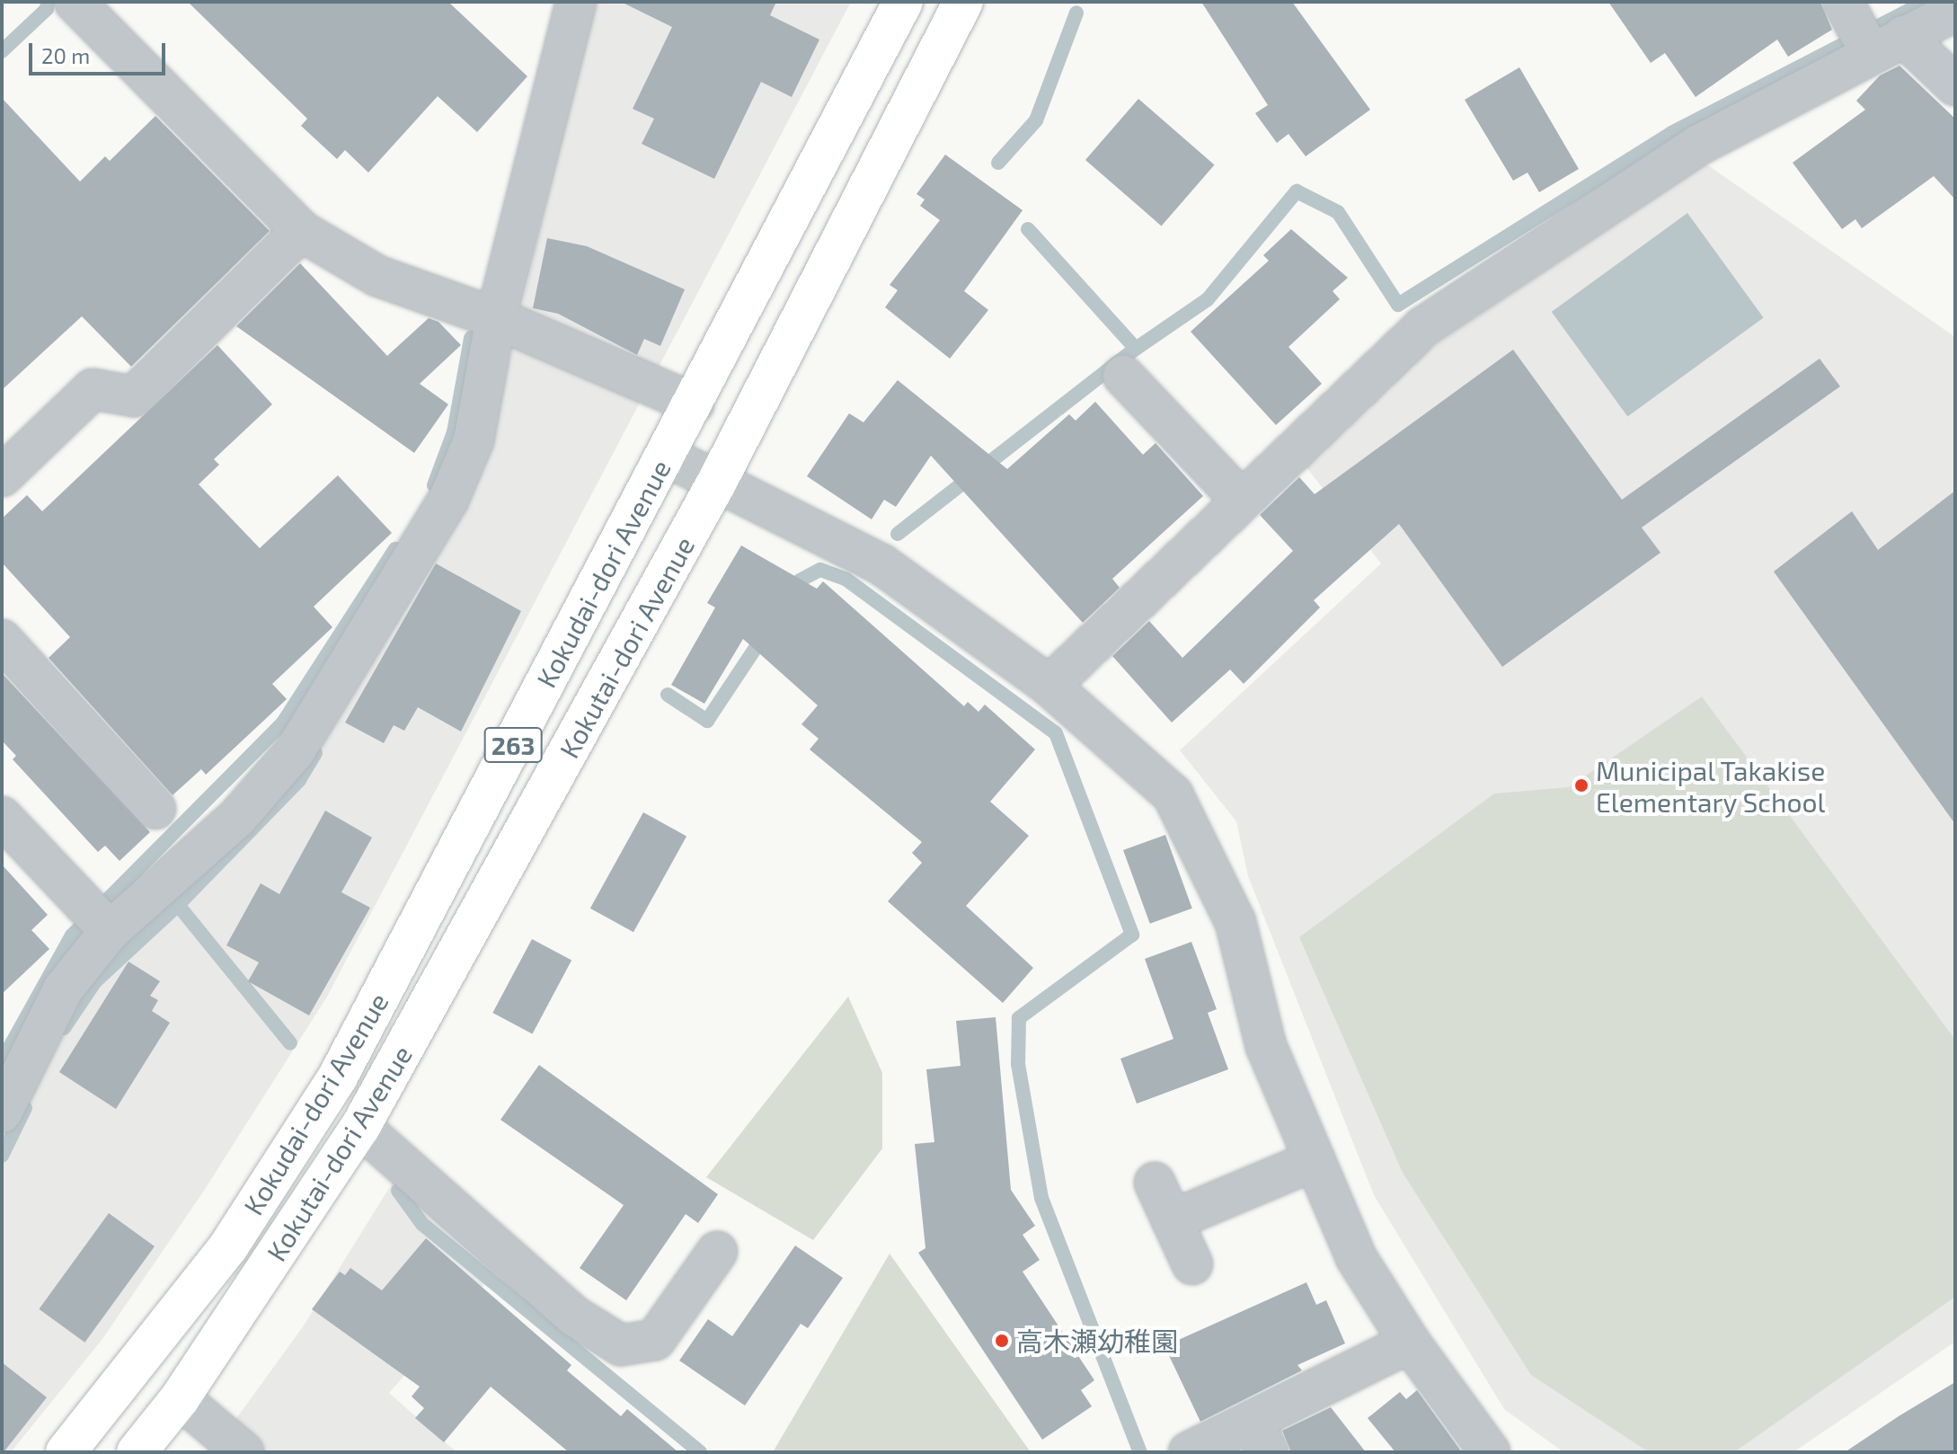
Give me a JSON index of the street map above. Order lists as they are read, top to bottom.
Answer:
{
  "streets": {
    "highway": ["Kokudai-dori Avenue", "Kokutai-dori Avenue", "263"]
  },
  "places": ["Municipal Takakise Elementary School", "高木瀬幼稚園"],
  "scale_bar": "20 m"
}
